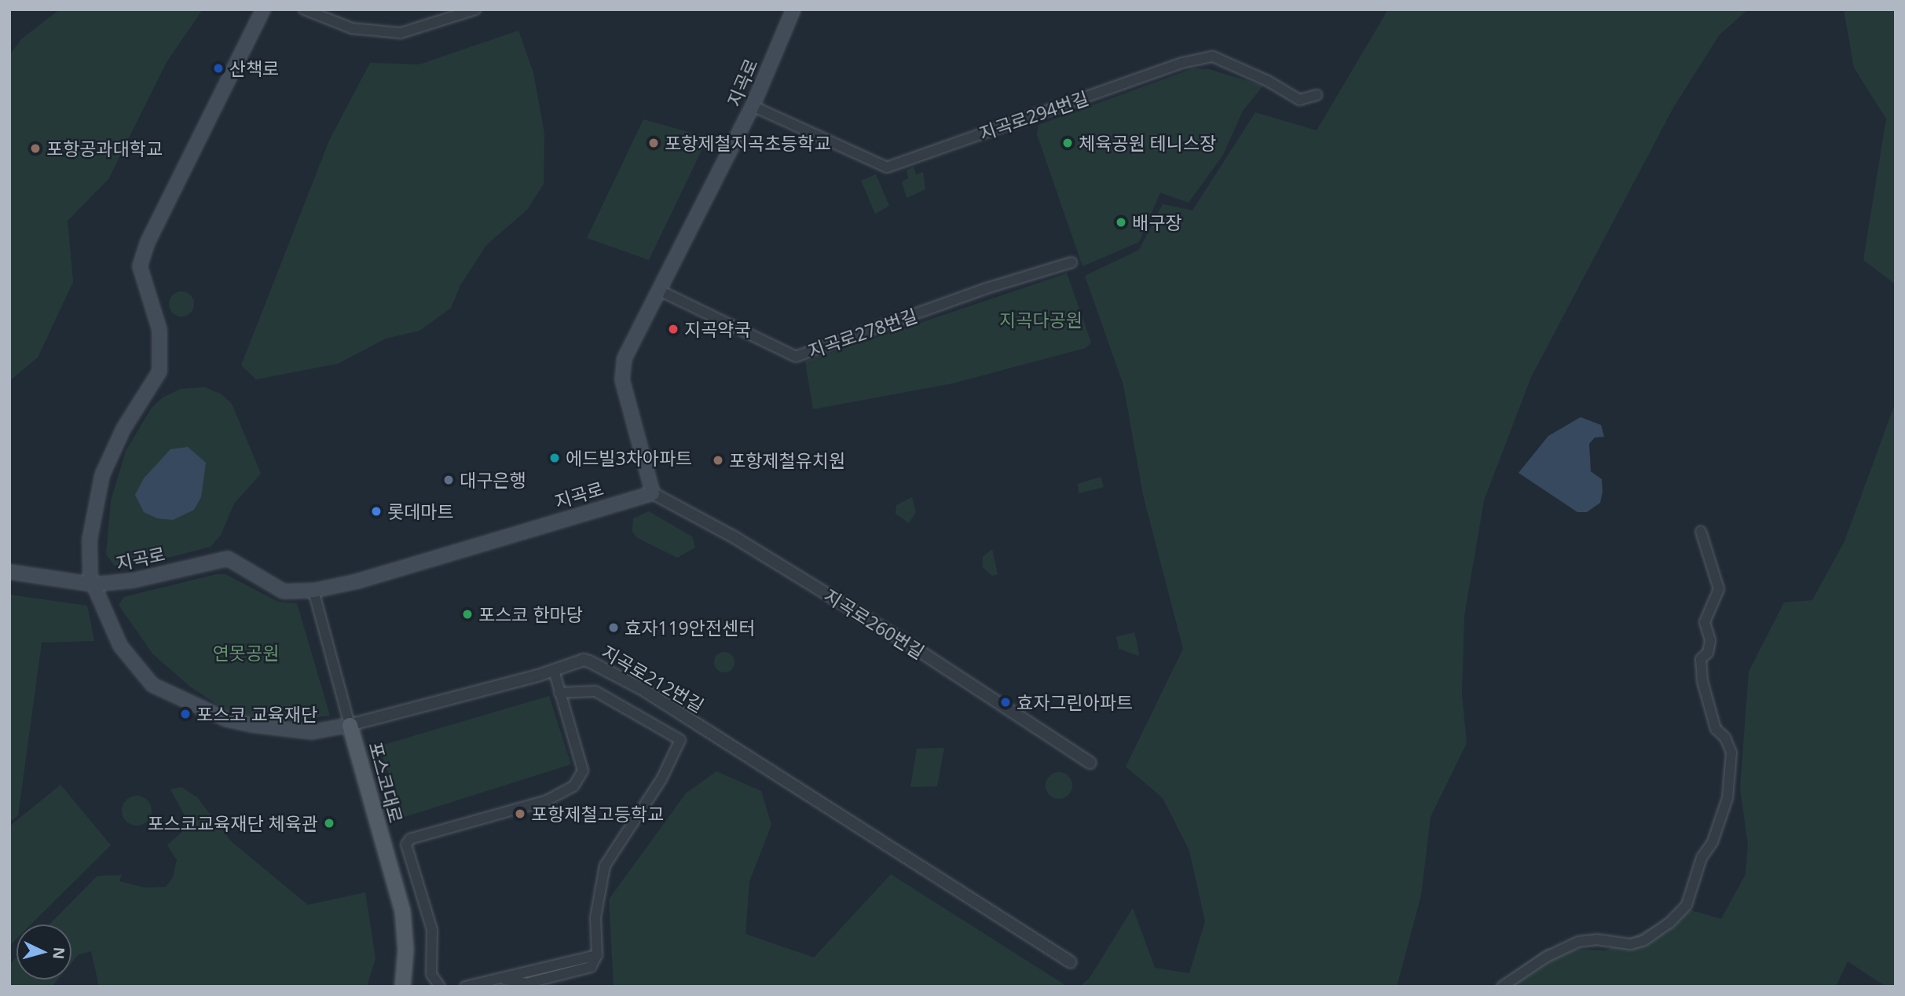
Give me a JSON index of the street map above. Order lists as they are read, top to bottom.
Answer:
{
  "streets": {
    "main road": ["지곡로", "지곡로212번길", "포스코대로"],
    "street": ["지곡로294번길", "지곡로278번길", "지곡로260번길"]
  },
  "crossings": [
    ["지곡로", "지곡로294번길"],
    ["지곡로", "지곡로278번길"],
    ["지곡로", "지곡로260번길"],
    ["지곡로", "지곡로212번길"],
    ["지곡로", "포스코대로"],
    ["지곡로212번길", "포스코대로"]
  ],
  "parks": ["지곡다공원", "연못공원"],
  "places": [
    "산책로",
    "포항제철지곡초등학교",
    "체육공원 테니스장",
    "포항공과대학교",
    "배구장",
    "지곡약국",
    "에드빌3차아파트",
    "포항제철유치원",
    "대구은행",
    "롯데마트",
    "포스코 한마당",
    "효자119안전센터",
    "효자그린아파트",
    "포스코 교육재단",
    "포항제철고등학교",
    "포스코교육재단 체육관"
  ],
  "north": "right"
}
